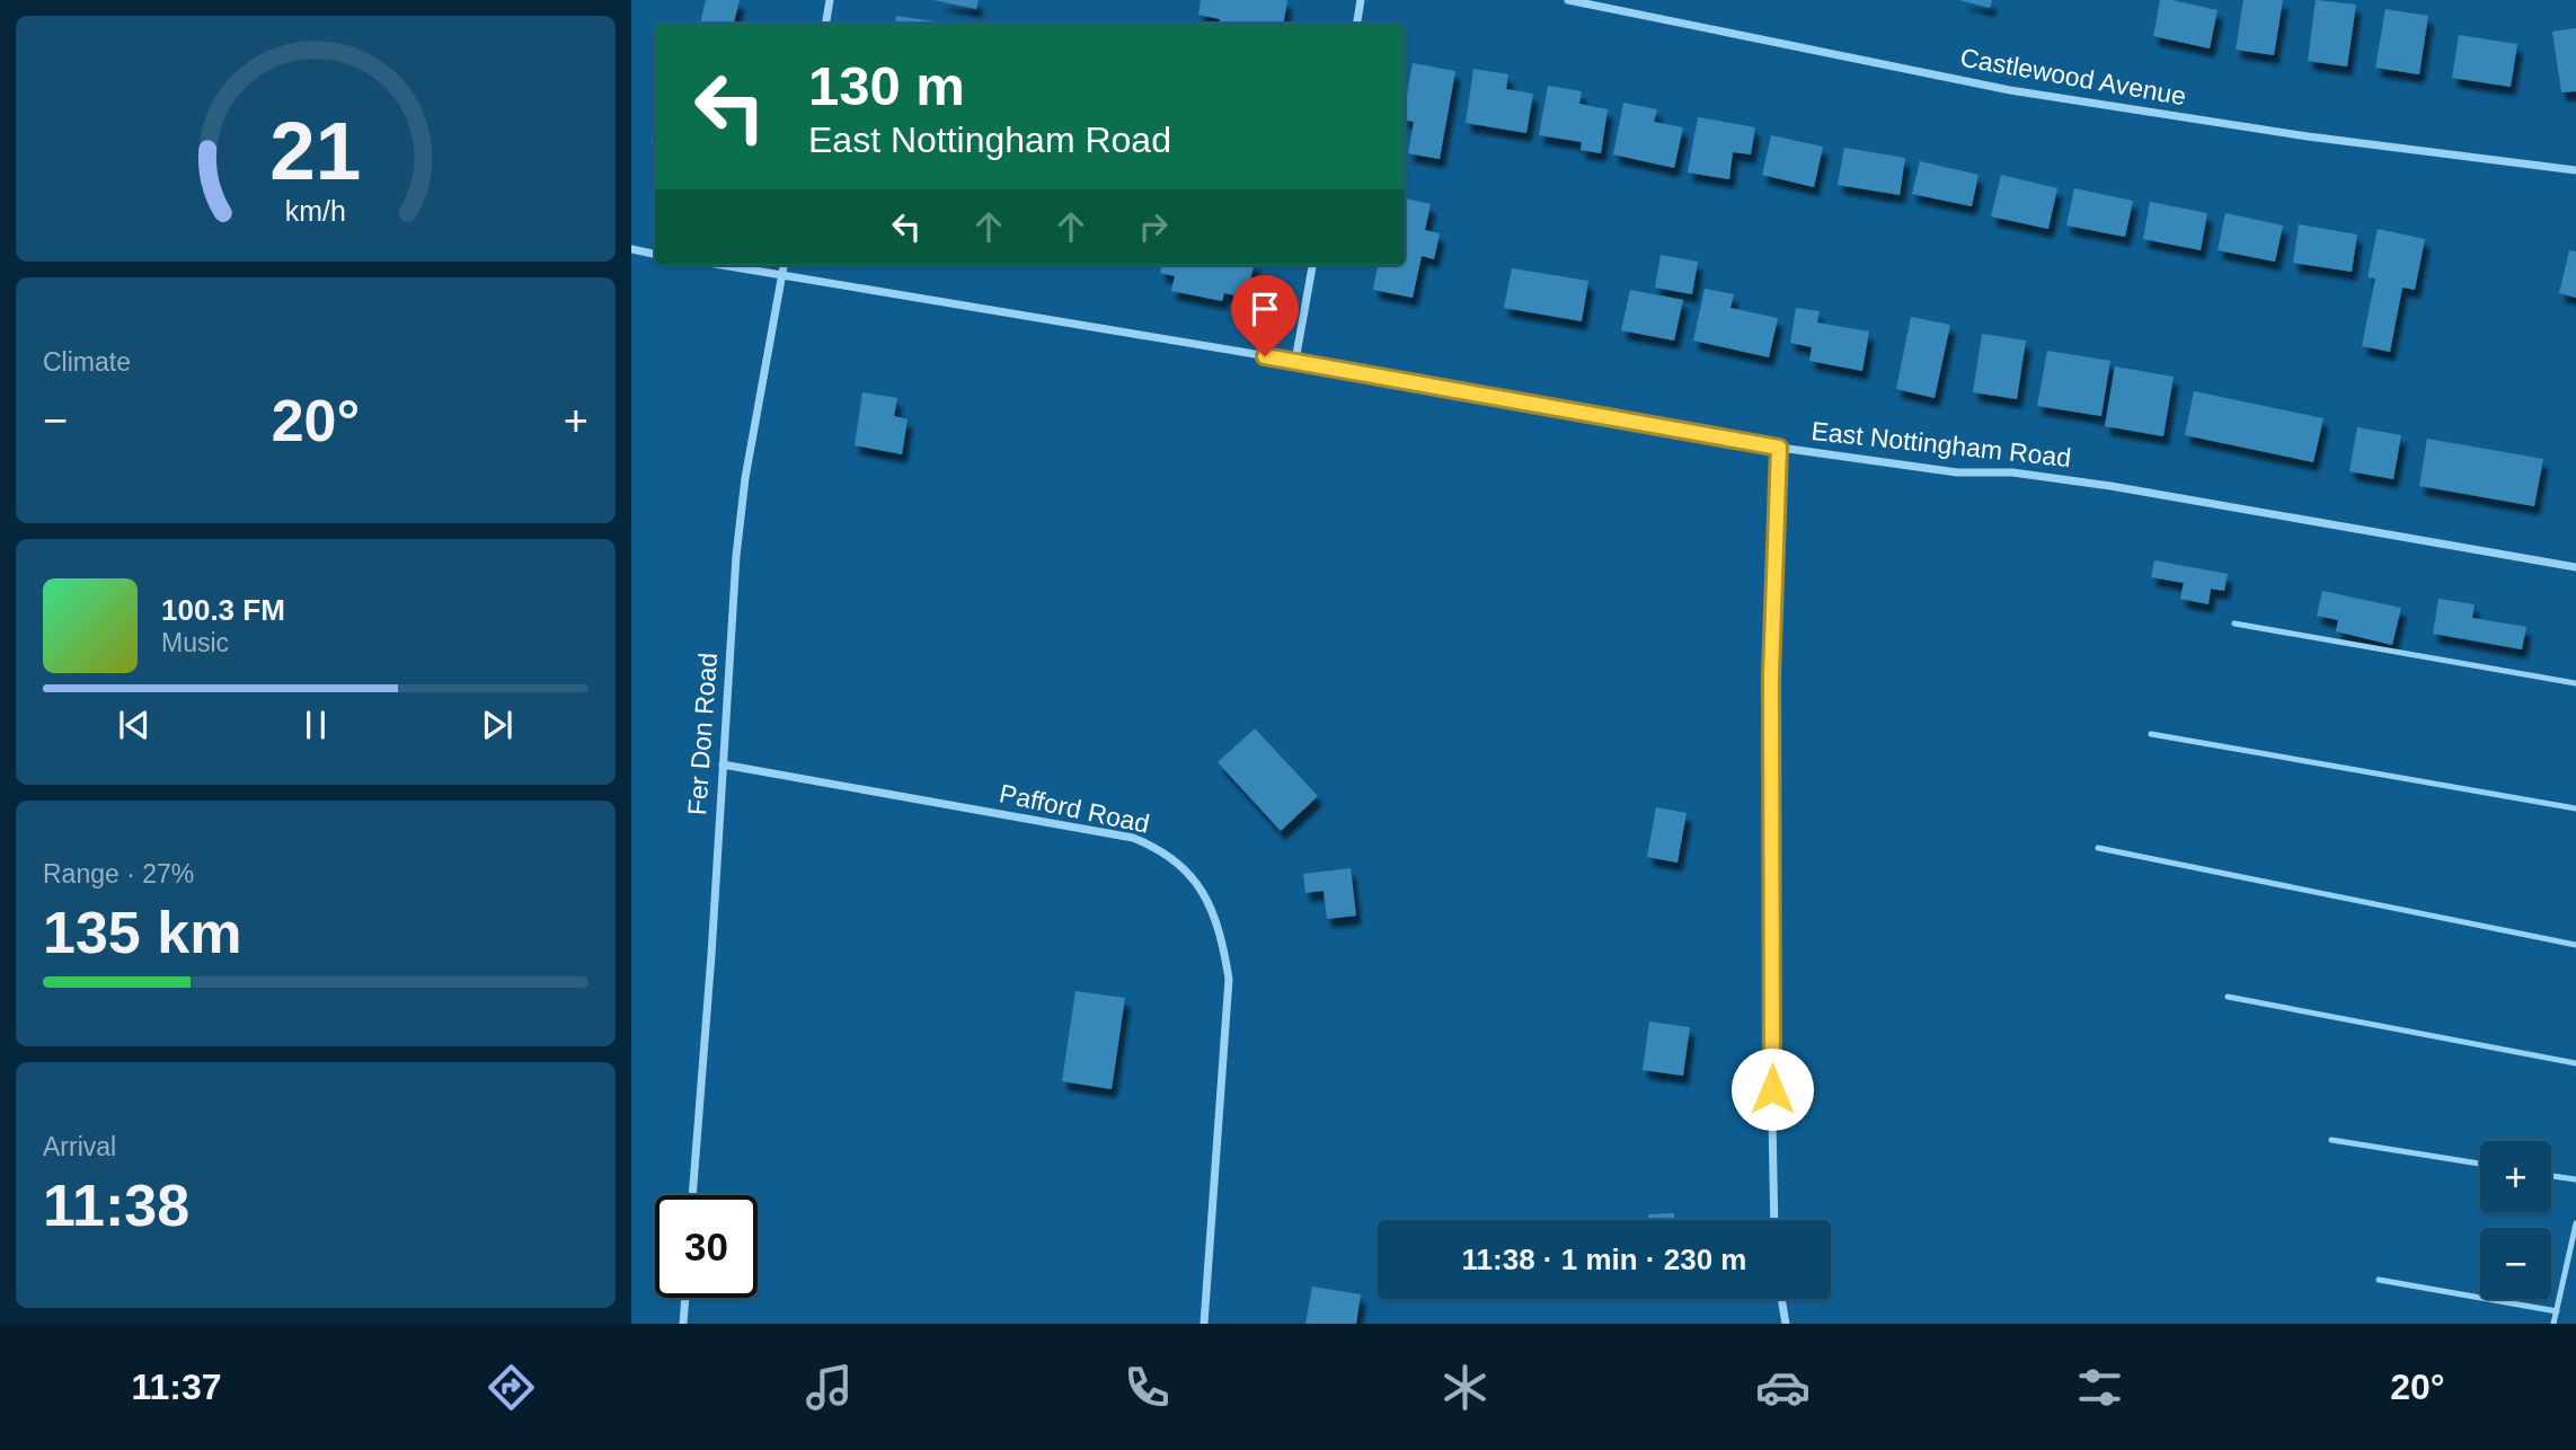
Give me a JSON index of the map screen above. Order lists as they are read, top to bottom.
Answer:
{
  "streets": {
    "street": [
      "Castlewood Avenue",
      "East Nottingham Road",
      "Fer Don Road",
      "Pafford Road"
    ]
  },
  "crossings": [
    ["East Nottingham Road", "Fer Don Road"],
    ["Fer Don Road", "Pafford Road"]
  ],
  "page": {
    "turn": ["130 m", "East Nottingham Road"],
    "tile": [
      "Climate",
      ["Range · 27%", "135 km"],
      ["Arrival", "11:38"]
    ],
    "heat": ["−", "20°", "+"],
    "song": ["100.3 FM", "Music"],
    "map_buttons": ["+", "−"],
    "limit": "30",
    "trip": "11:38 · 1 min · 230 m",
    "tabs": ["11:37", "20°"],
    "gauge": ["21", "km/h"]
  }
}
